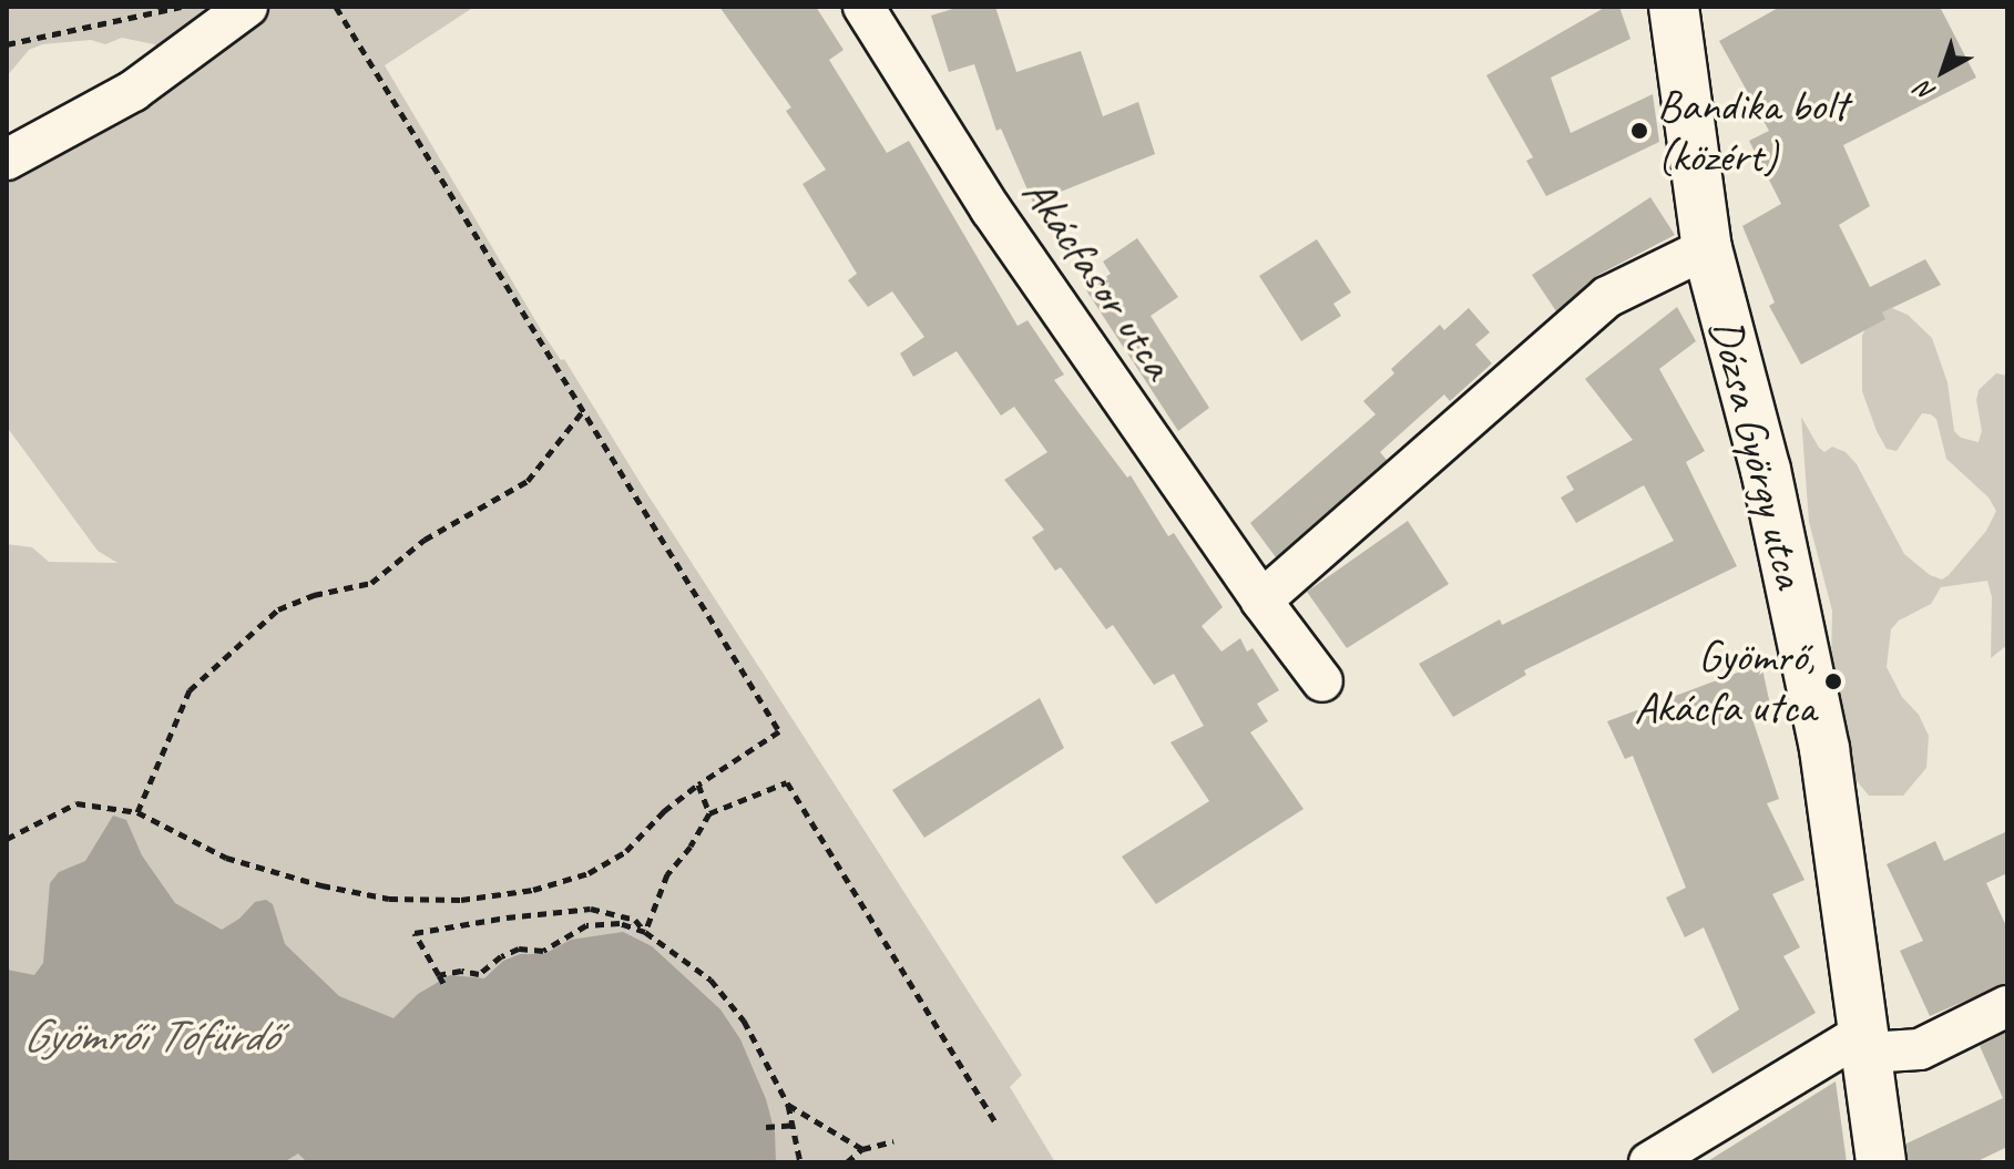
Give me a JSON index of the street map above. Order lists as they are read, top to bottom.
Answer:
{
  "streets": {
    "main road": ["Dózsa György utca"],
    "street": ["Akácfasor utca"]
  },
  "water": ["Gyömrői Tófürdő"],
  "places": ["Bandika bolt (közért)", "Gyömrő, Akácfa utca"],
  "north": "bottom left"
}
